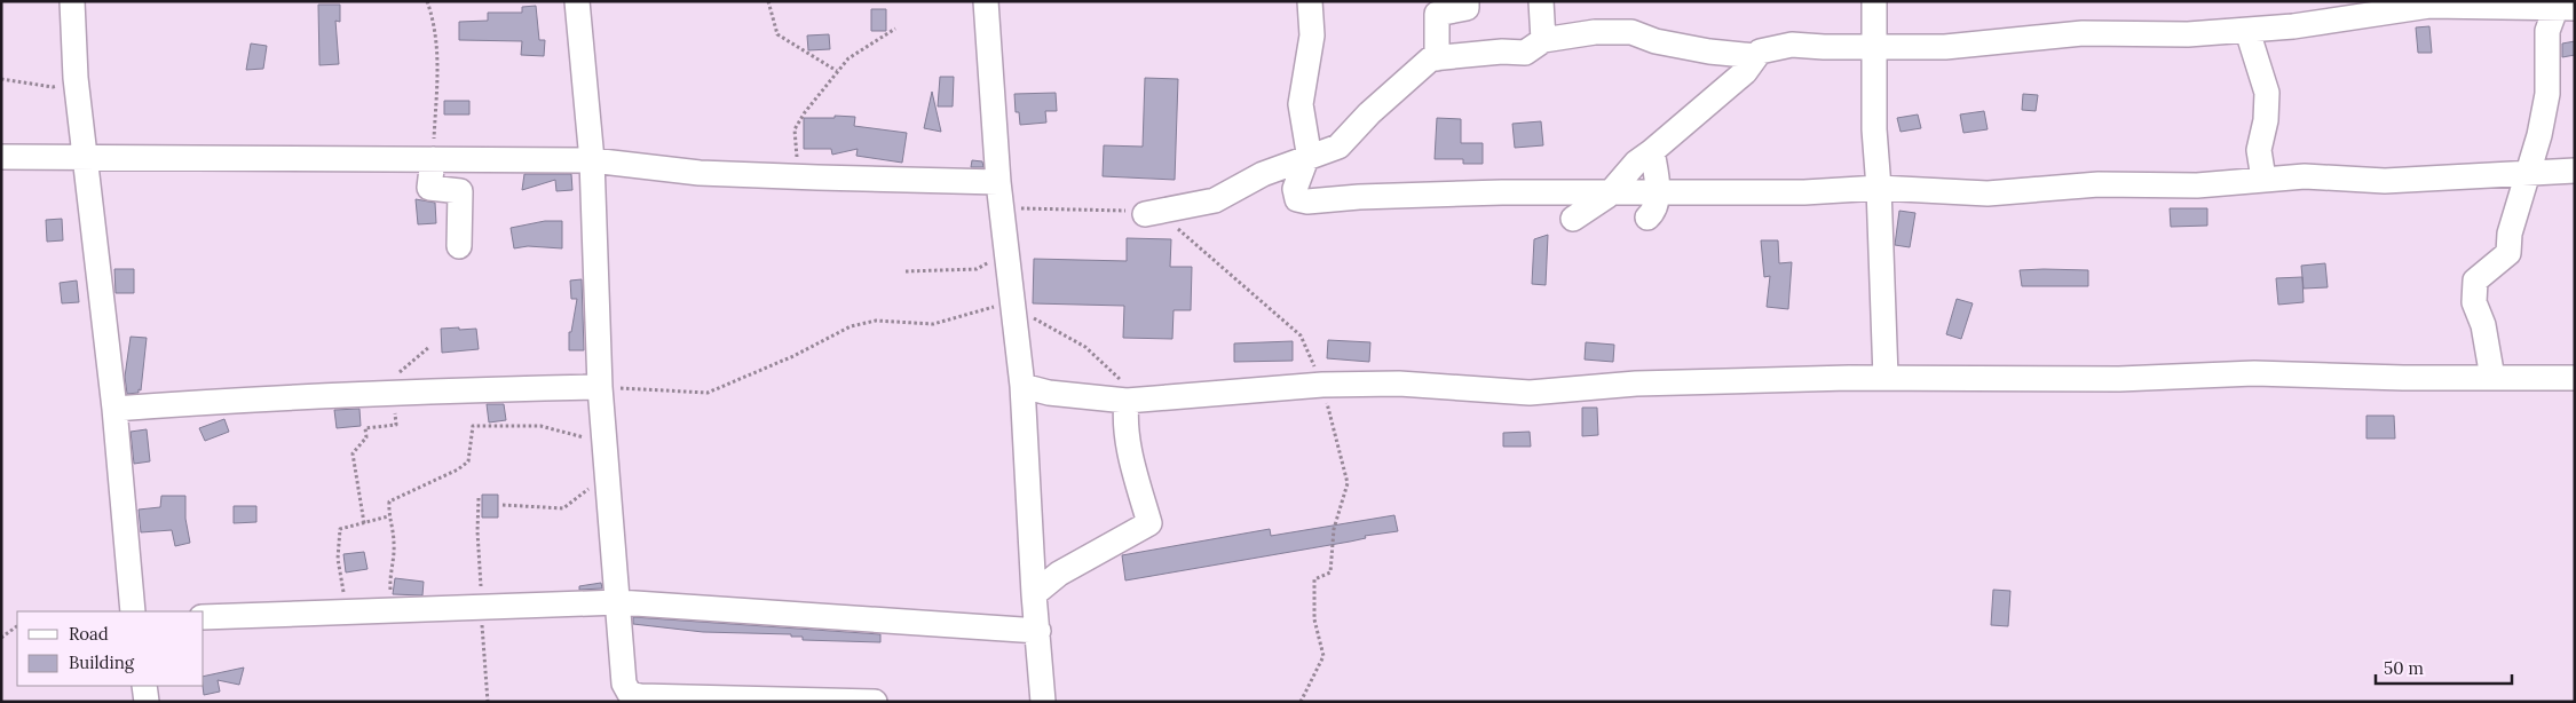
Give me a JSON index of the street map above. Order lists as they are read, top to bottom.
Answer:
{
  "legend": ["Road", "Building"],
  "scale_bar": "50 m"
}
